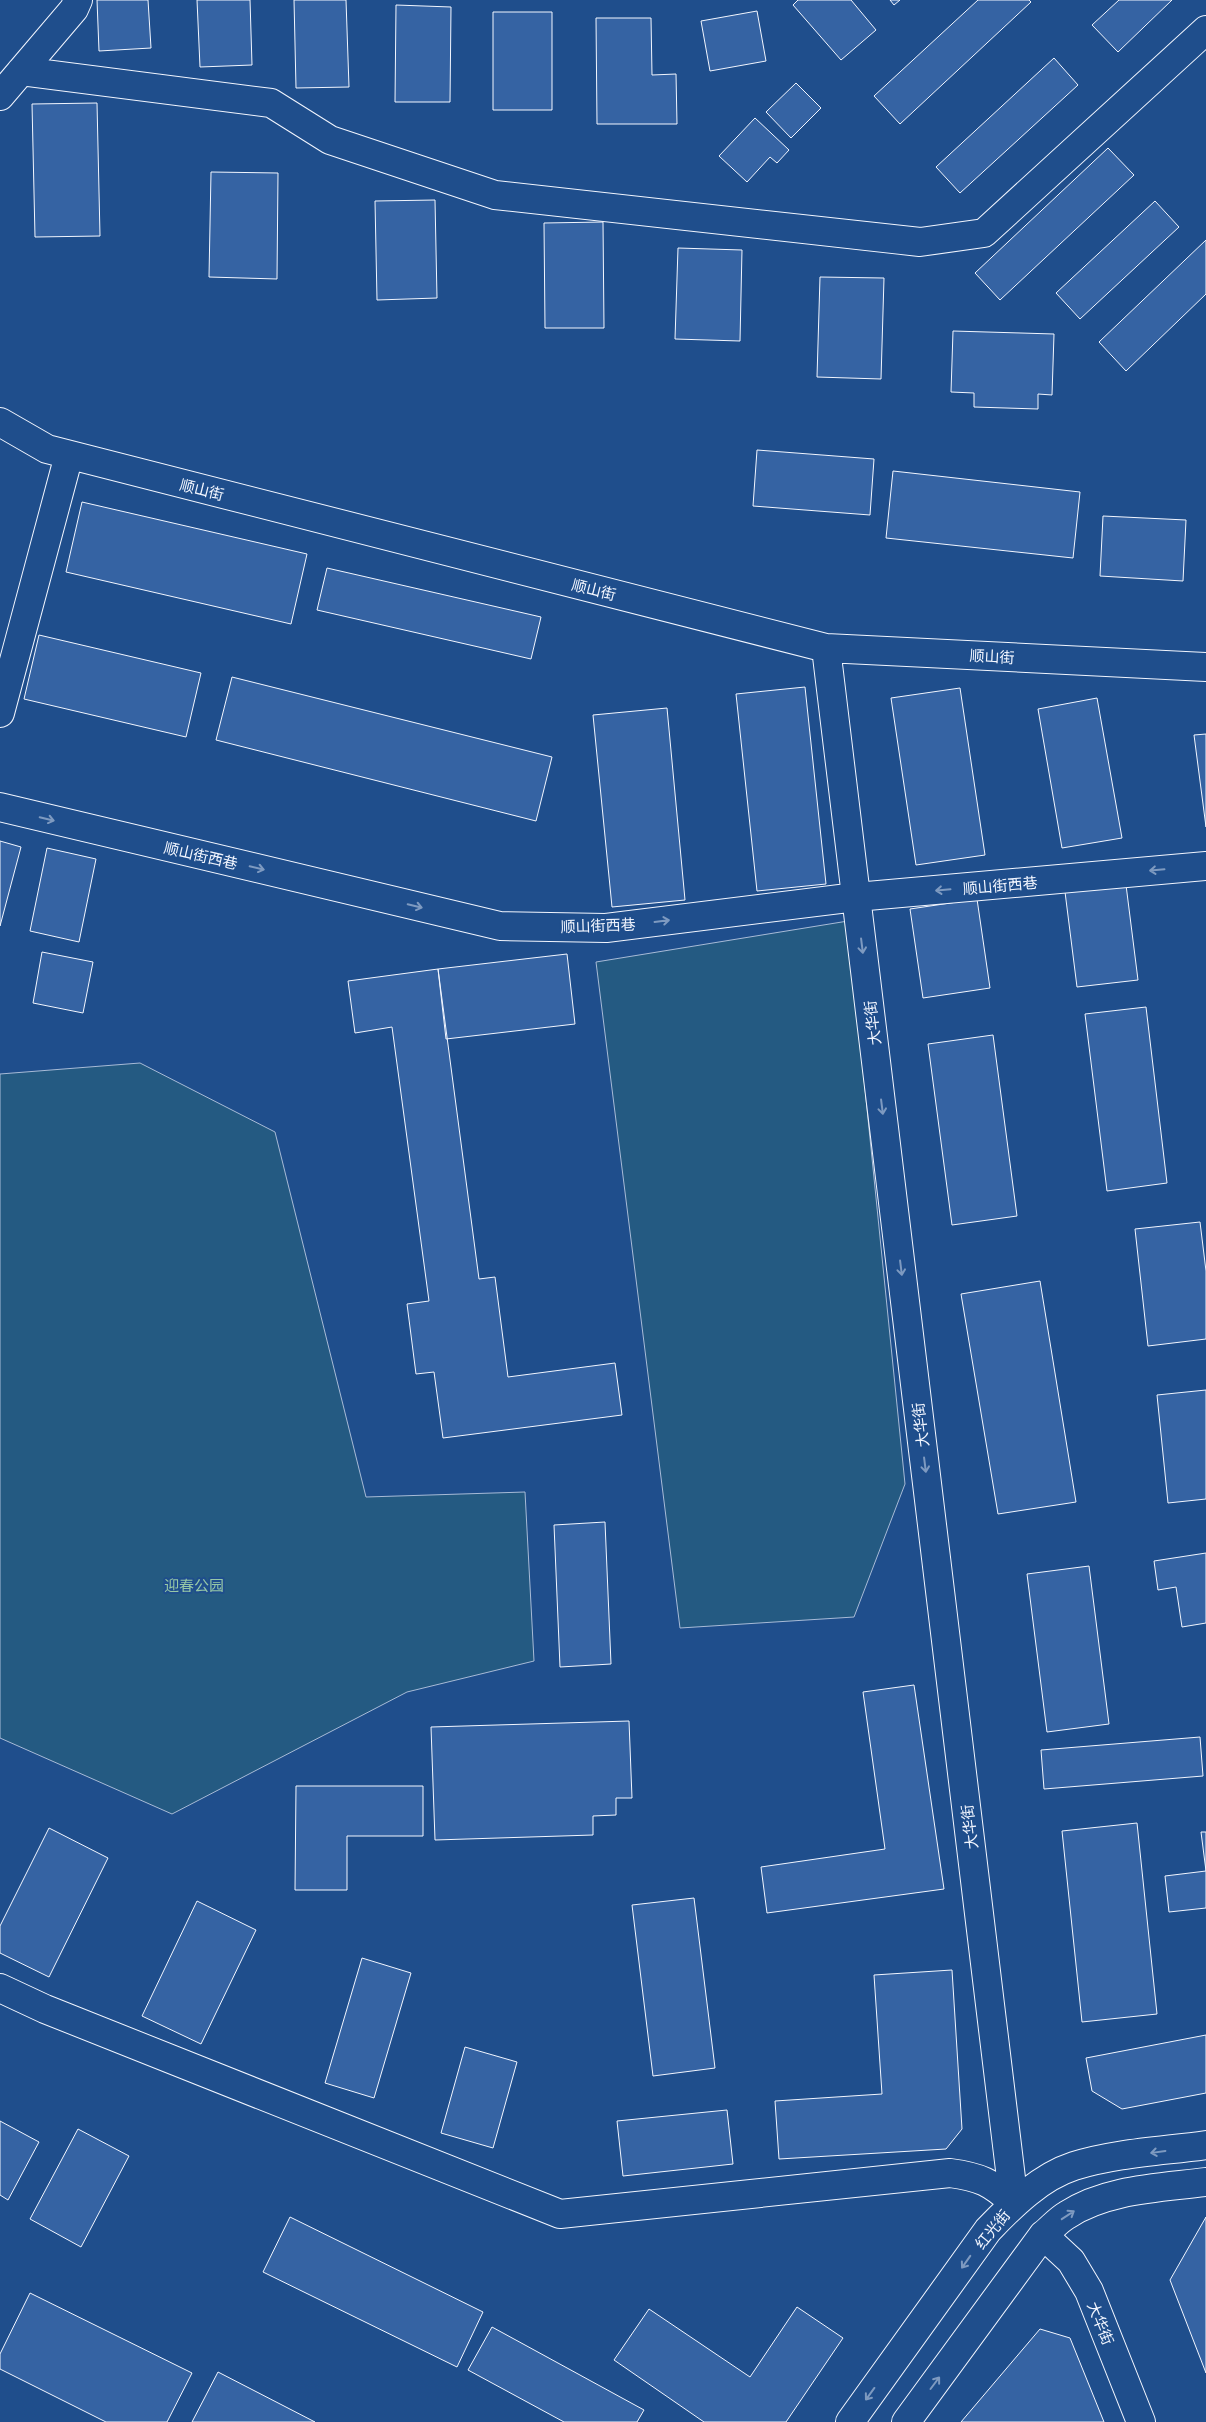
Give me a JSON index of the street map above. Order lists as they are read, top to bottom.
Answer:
{
  "streets": {
    "street": [
      "顺山街",
      "顺山街西巷",
      "大华街",
      "红光街"
    ]
  },
  "crossings": [
    ["顺山街", "大华街"],
    ["顺山街西巷", "大华街"],
    ["大华街", "红光街"]
  ],
  "one_way": ["大华街"],
  "parks": ["迎春公园"]
}
